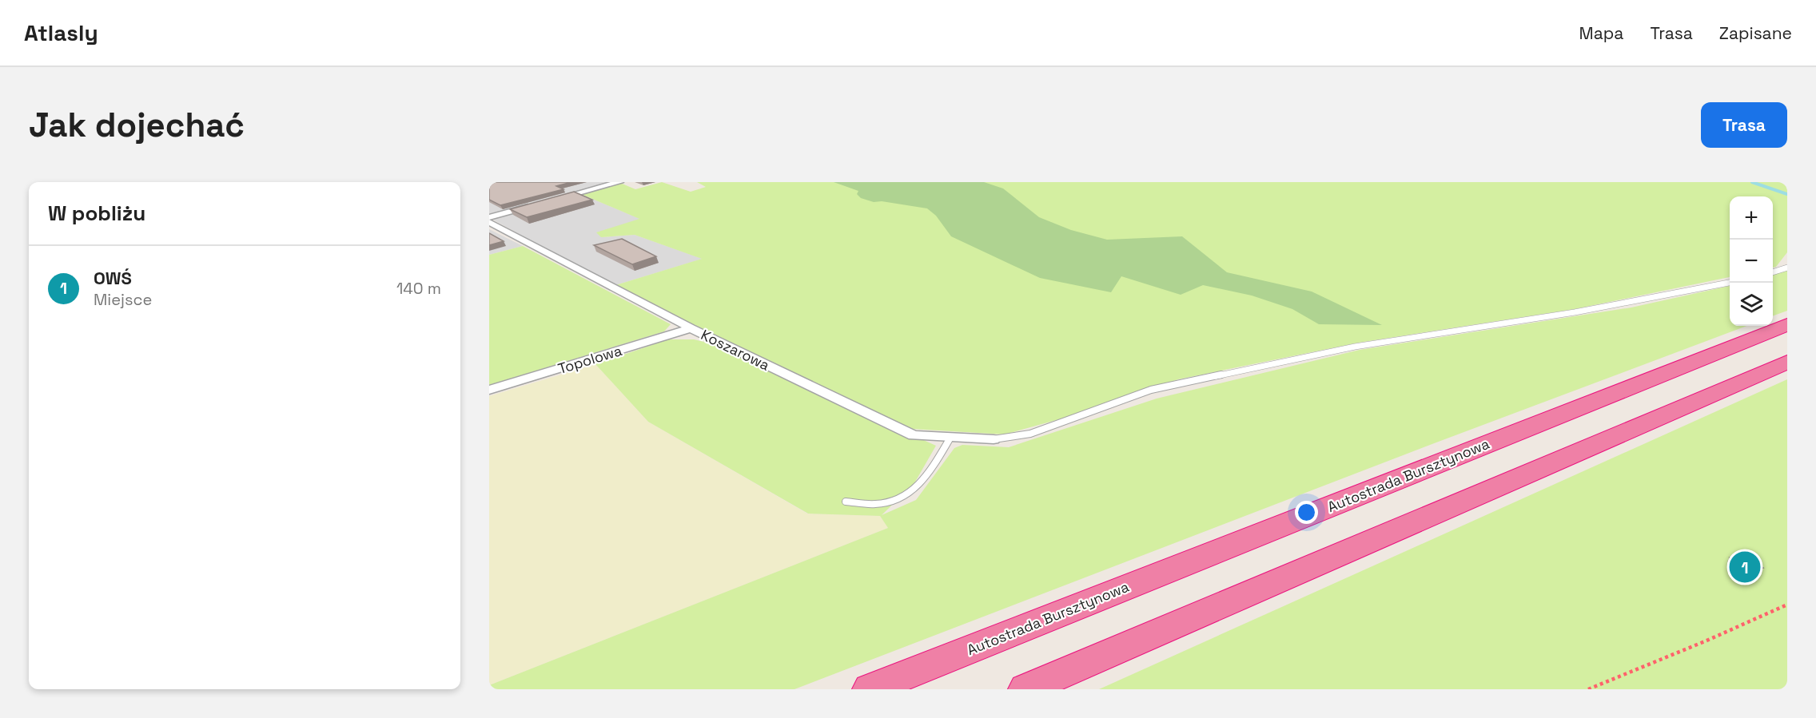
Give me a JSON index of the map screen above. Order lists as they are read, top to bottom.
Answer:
{
  "streets": {
    "highway": ["Autostrada Bursztynowa"],
    "street": ["Koszarowa", "Topolowa"]
  },
  "crossings": [
    ["Koszarowa", "Topolowa"]
  ],
  "page": {
    "header": "Atlasly",
    "nav": ["Mapa", "Trasa", "Zapisane"],
    "buttons": "Trasa",
    "title": "Jak dojechać",
    "heading": "W pobliżu",
    "map_buttons": ["+", "−"],
    "list": [
      {
        "mark": "1",
        "name": "OWŚ",
        "note": "Miejsce",
        "value": "140 m"
      }
    ],
    "pins": "1"
  }
}
